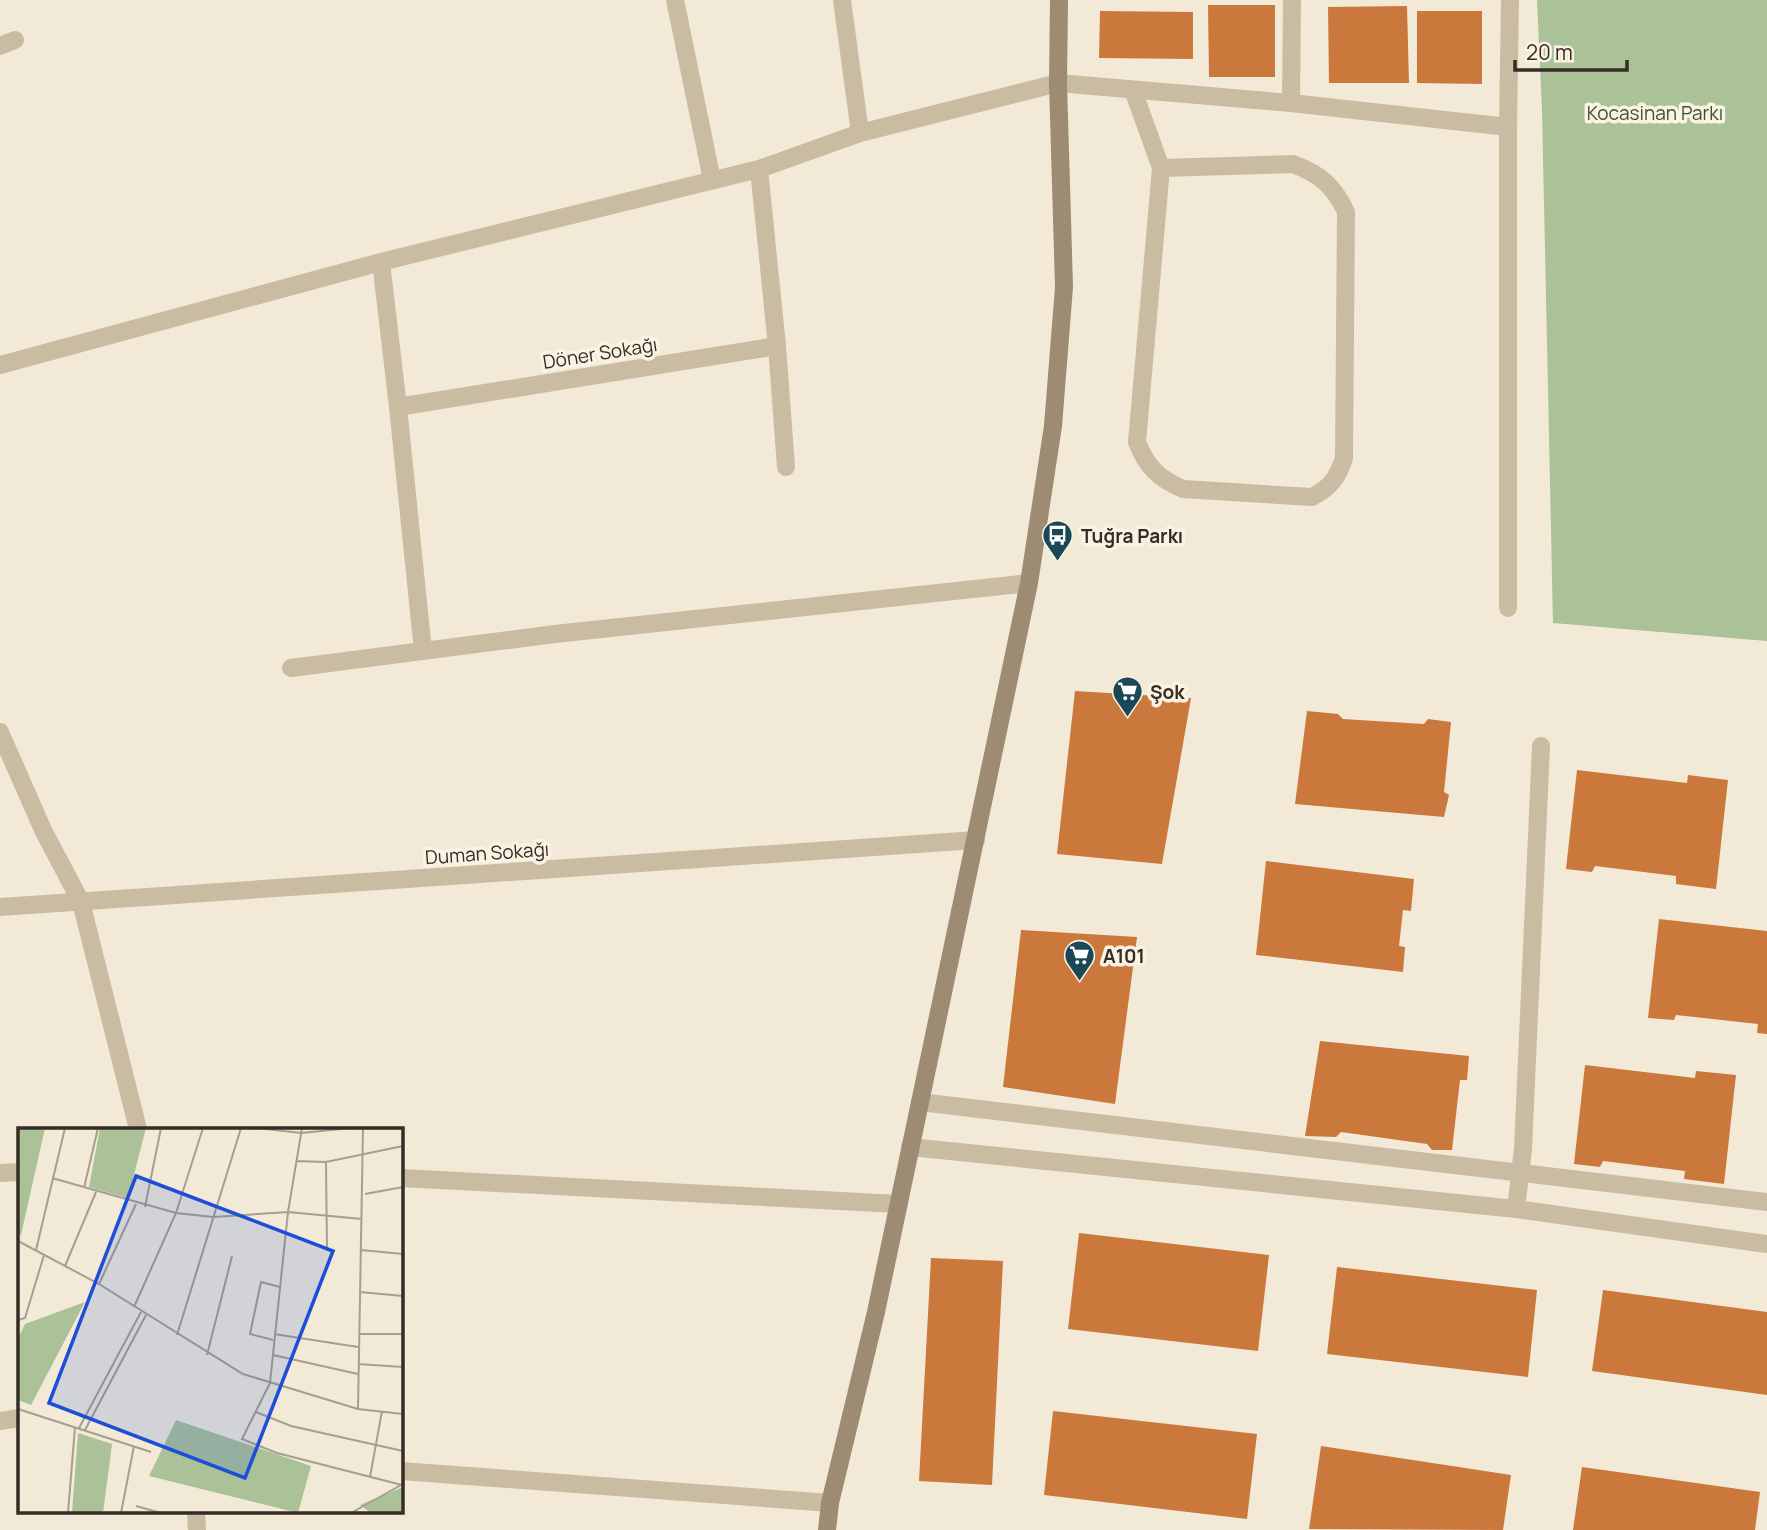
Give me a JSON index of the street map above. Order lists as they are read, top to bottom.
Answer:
{
  "streets": {
    "street": ["Döner Sokağı", "Duman Sokağı"]
  },
  "parks": ["Kocasinan Parkı"],
  "places": {
    "bus stop": ["Tuğra Parkı"],
    "supermarket": ["Şok", "A101"]
  },
  "scale_bar": "20 m"
}
